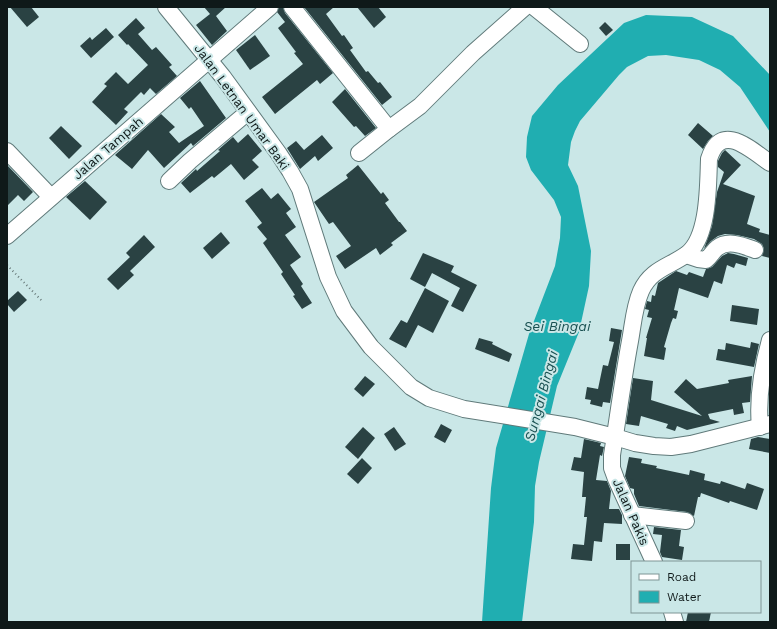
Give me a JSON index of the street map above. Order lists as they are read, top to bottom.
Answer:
{
  "streets": {
    "street": ["Jalan Letnan Umar Baki", "Jalan Tampah", "Jalan Pakis"]
  },
  "crossings": [
    ["Jalan Letnan Umar Baki", "Jalan Tampah"],
    ["Jalan Letnan Umar Baki", "Jalan Pakis"]
  ],
  "water": ["Sei Bingai", "Sungai Bingai"],
  "legend": ["Road", "Water"]
}
